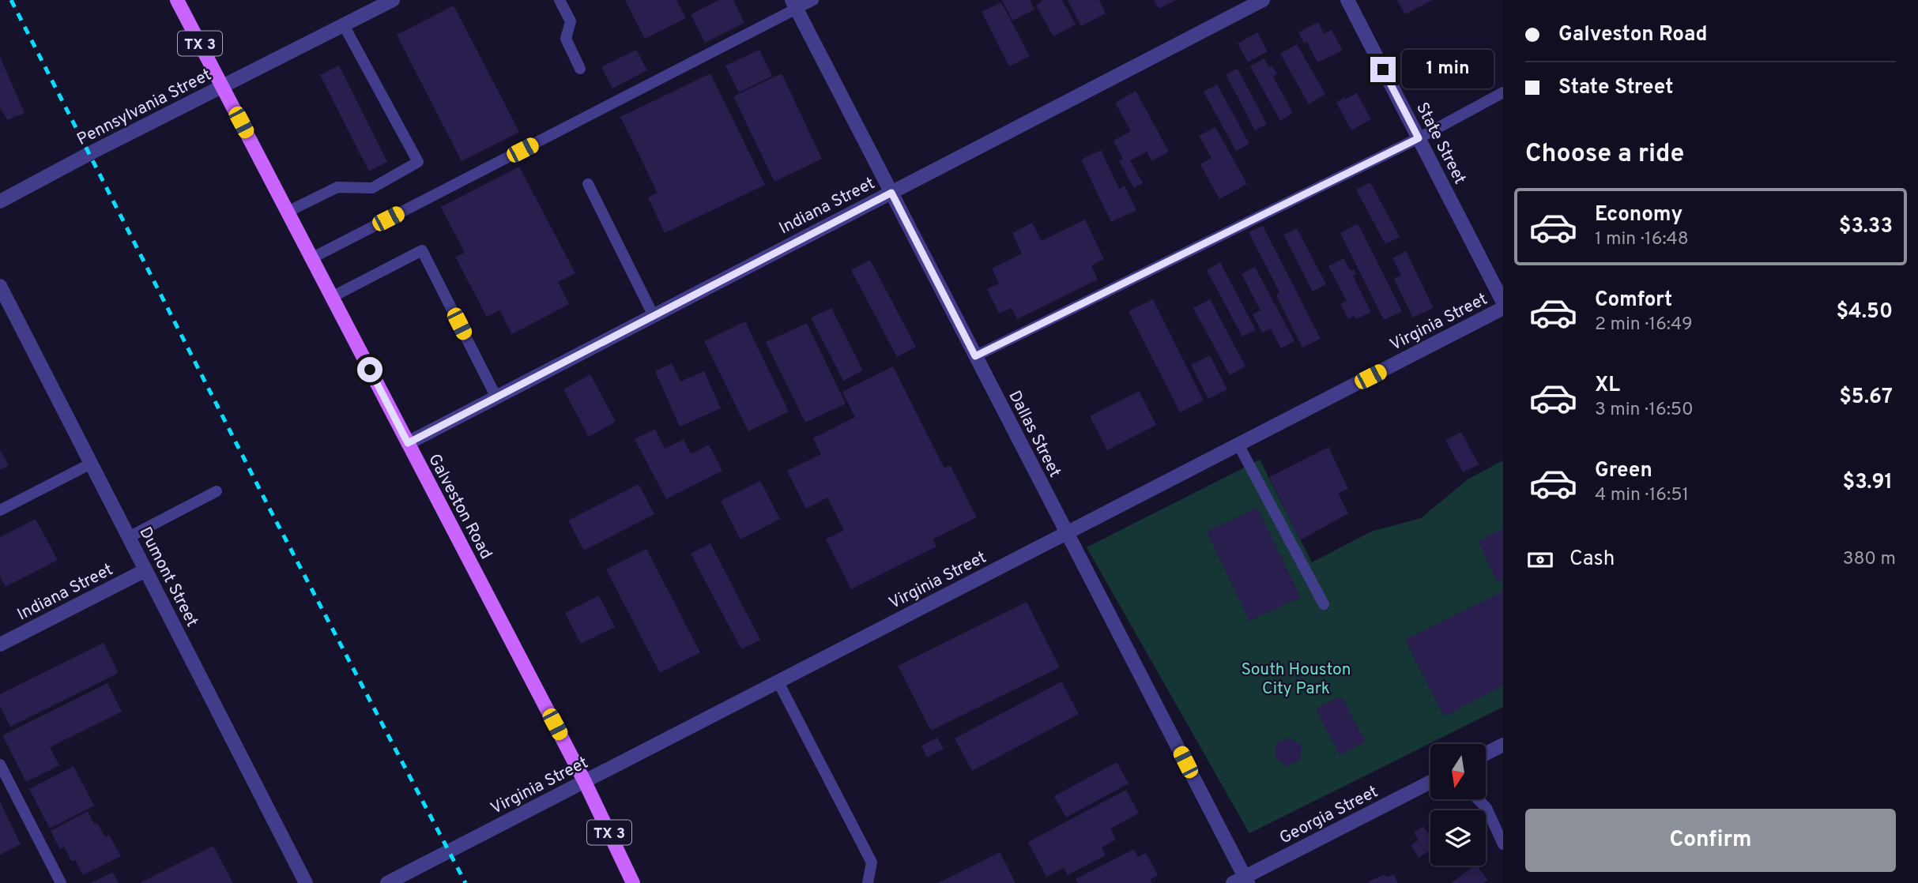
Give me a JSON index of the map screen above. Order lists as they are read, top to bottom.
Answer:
{
  "streets": {
    "main road": ["TX 3", "Galveston Road"],
    "street": [
      "Pennsylvania Street",
      "State Street",
      "Indiana Street",
      "Virginia Street",
      "Dallas Street",
      "Dumont Street",
      "Georgia Street"
    ]
  },
  "crossings": [
    ["Pennsylvania Street", "Galveston Road"],
    ["Indiana Street", "Dallas Street"],
    ["Indiana Street", "Galveston Road"],
    ["Indiana Street", "Dumont Street"],
    ["Virginia Street", "Dallas Street"],
    ["Virginia Street", "Galveston Road"],
    ["Dallas Street", "Georgia Street"]
  ],
  "parks": ["South Houston City Park"],
  "north": "bottom",
  "page": {
    "banner": ["Galveston Road", "State Street"],
    "bubble": "1 min",
    "heading": "Choose a ride",
    "list": [
      {
        "name": "Economy",
        "note": "1 min · 16:48",
        "value": "$3.33"
      },
      {
        "name": "Comfort",
        "note": "2 min · 16:49",
        "value": "$4.50"
      },
      {
        "name": "XL",
        "note": "3 min · 16:50",
        "value": "$5.67"
      },
      {
        "name": "Green",
        "note": "4 min · 16:51",
        "value": "$3.91"
      }
    ],
    "pay": ["Cash", "380 m"],
    "buttons": "Confirm"
  }
}
